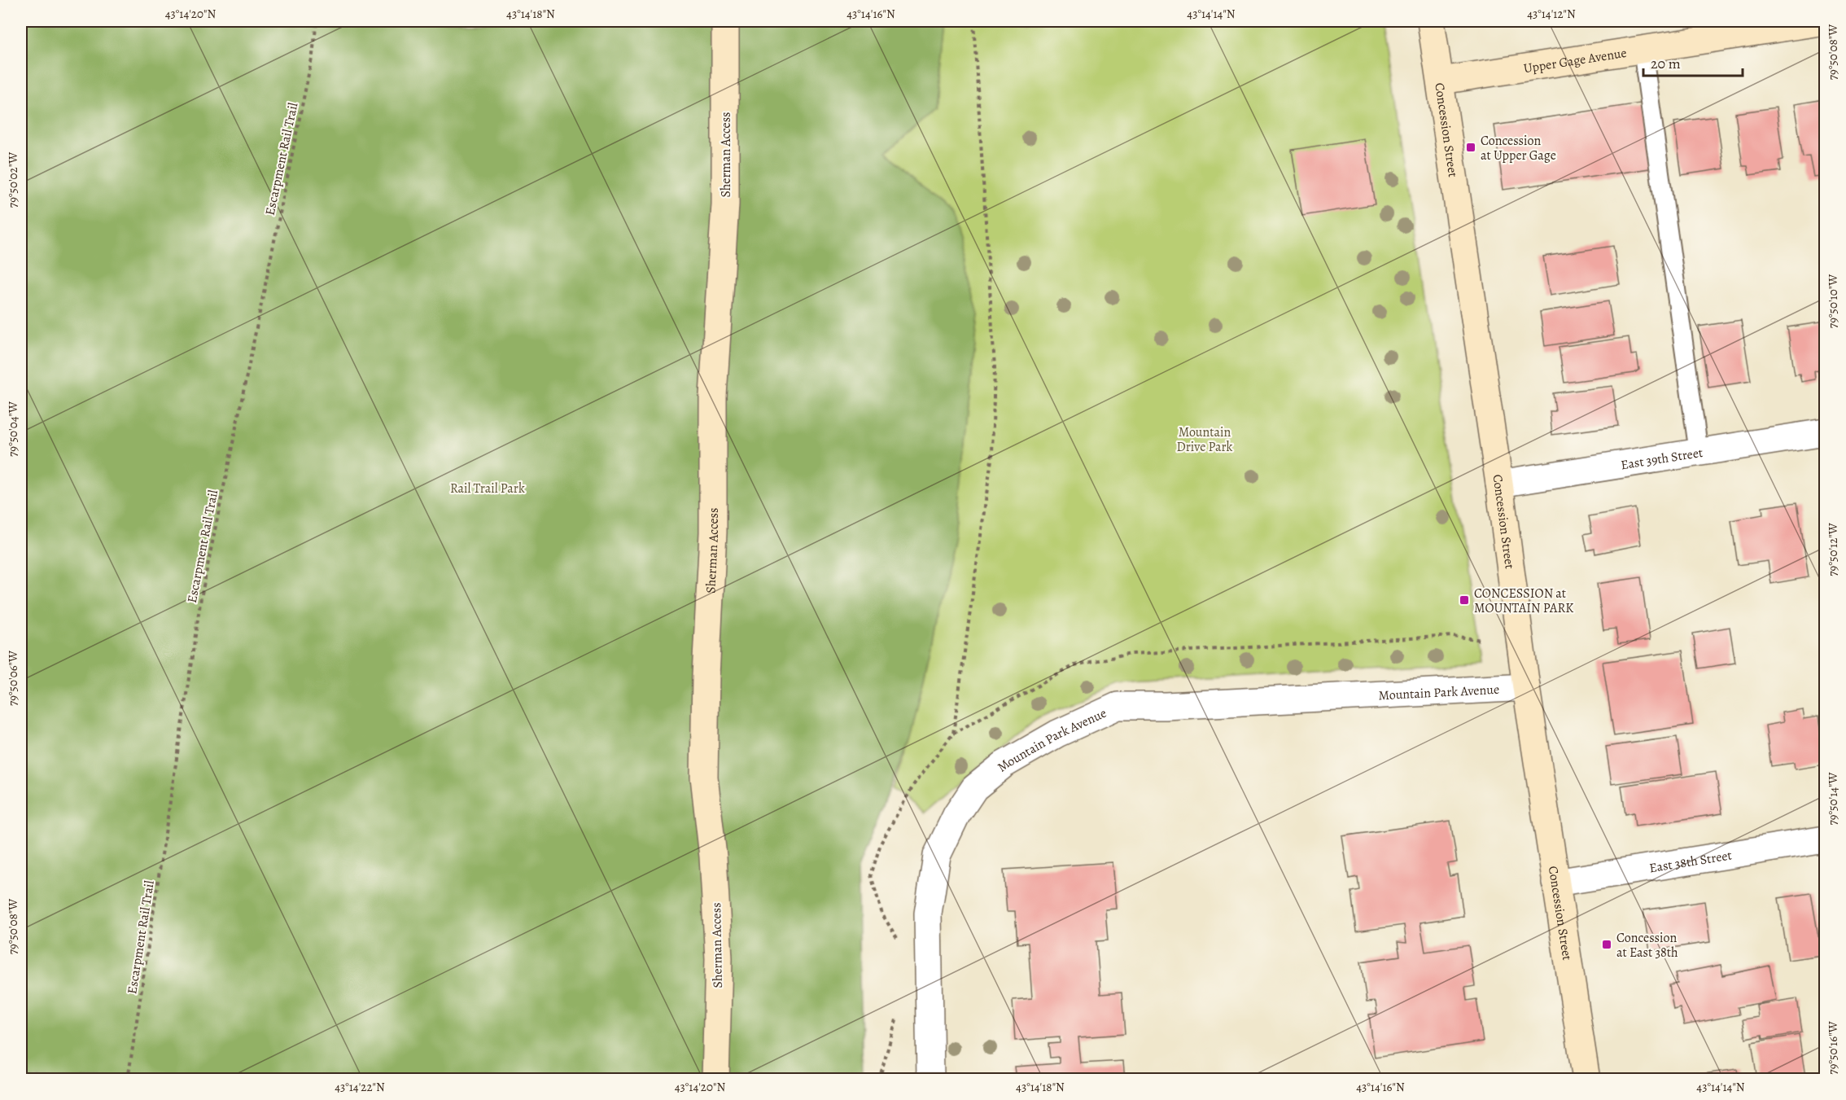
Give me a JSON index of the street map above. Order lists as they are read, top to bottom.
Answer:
{
  "streets": {
    "main road": ["Upper Gage Avenue", "Concession Street", "Sherman Access"],
    "street": ["East 39th Street", "Mountain Park Avenue", "East 38th Street"],
    "path": ["Escarpment Rail Trail"]
  },
  "crossings": [
    ["Upper Gage Avenue", "Concession Street"],
    ["Concession Street", "East 39th Street"],
    ["Concession Street", "Mountain Park Avenue"],
    ["Concession Street", "East 38th Street"]
  ],
  "parks": ["Mountain Drive Park", "Rail Trail Park"],
  "places": {
    "transit": ["Concession at Upper Gage", "CONCESSION at MOUNTAIN PARK", "Concession at East 38th"]
  },
  "scale_bar": "20 m",
  "coordinates": [
    "43°14'20\"N",
    "43°14'18\"N",
    "43°14'16\"N",
    "43°14'14\"N",
    "43°14'12\"N",
    "79°50'08\"W",
    "79°50'02\"W",
    "79°50'10\"W",
    "79°50'04\"W",
    "79°50'12\"W",
    "79°50'06\"W",
    "79°50'14\"W",
    "79°50'16\"W",
    "43°14'22\"N"
  ]
}
